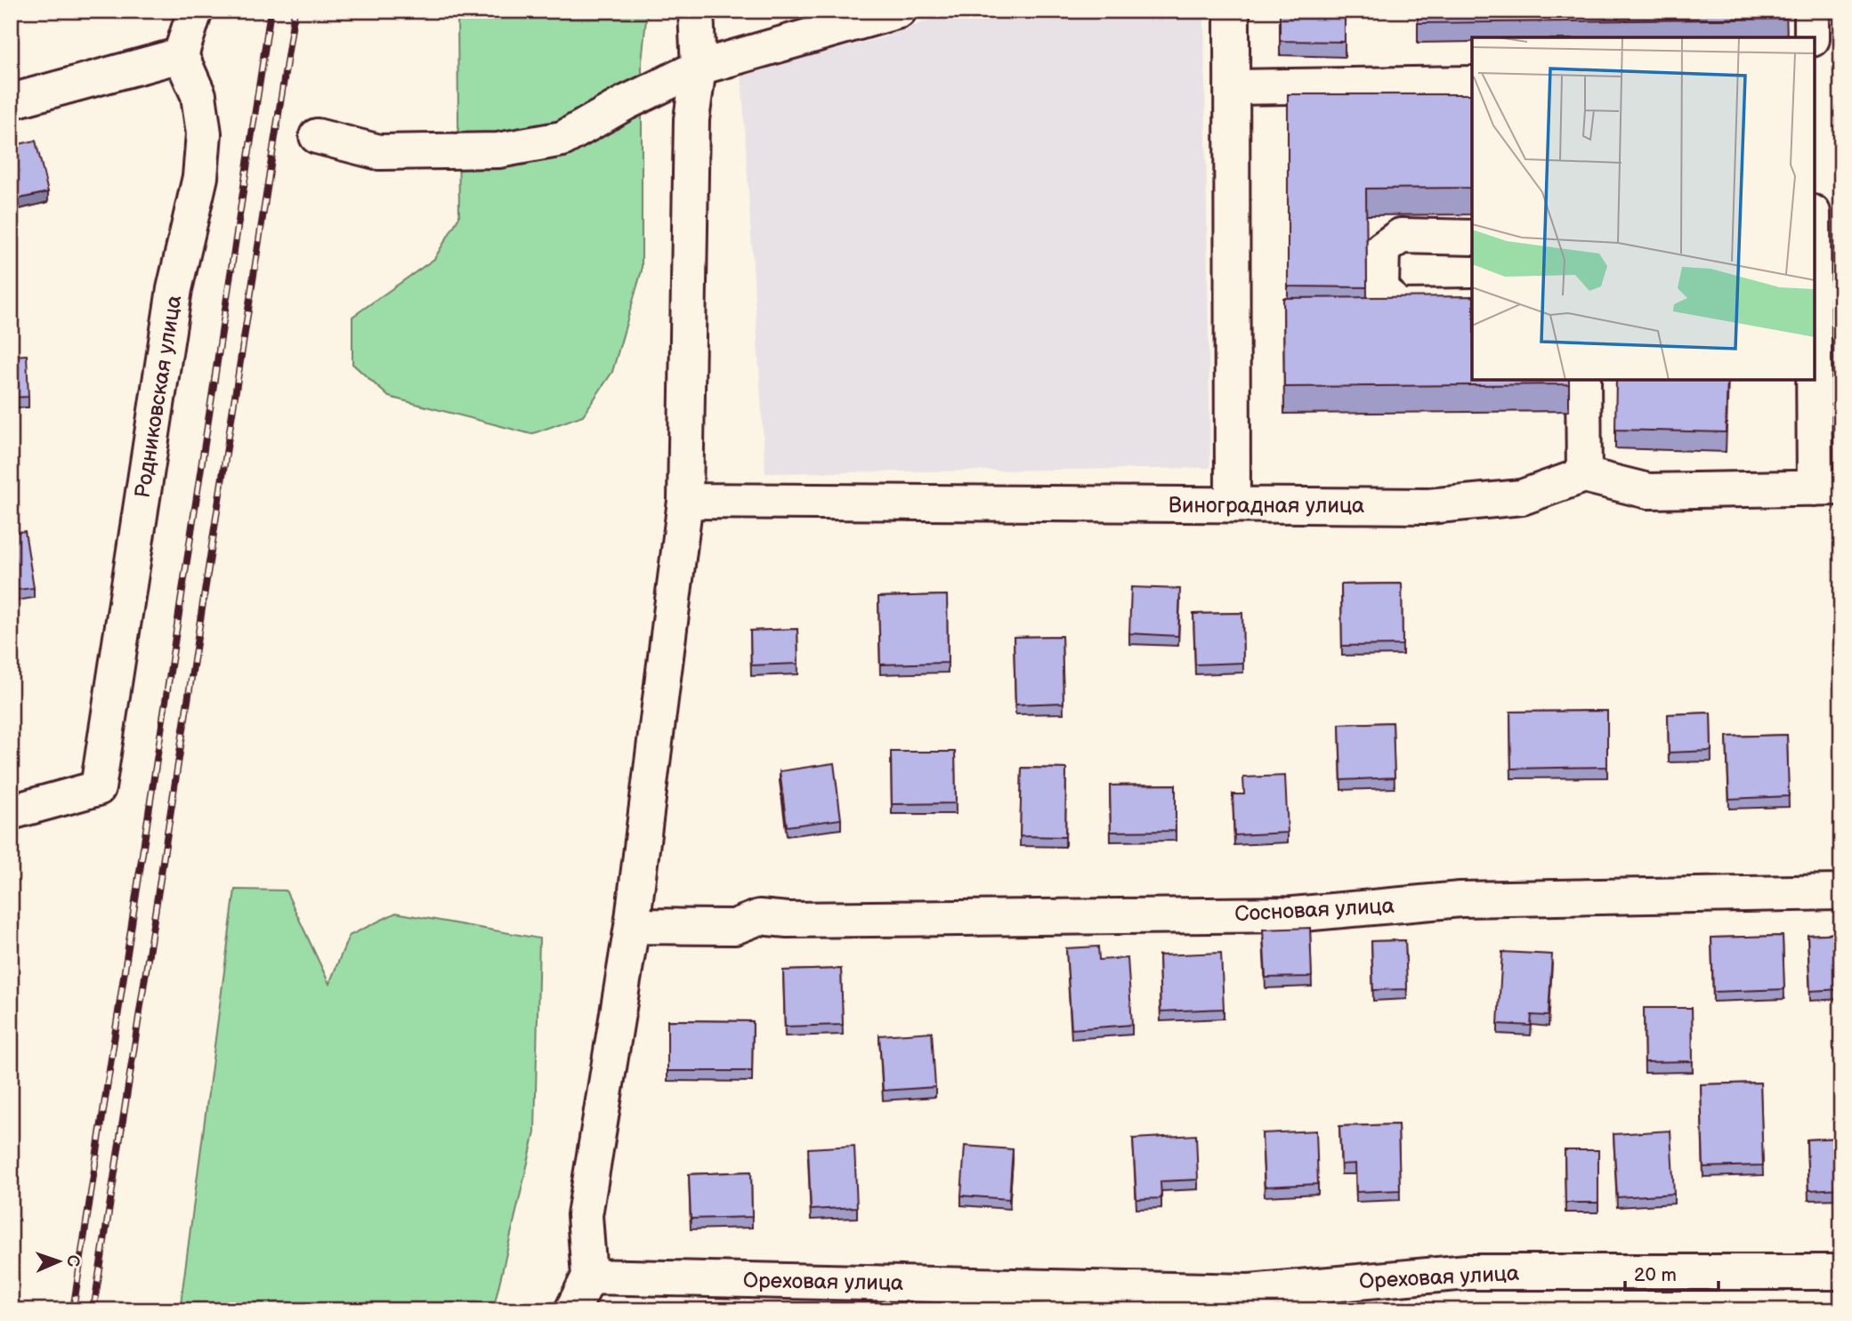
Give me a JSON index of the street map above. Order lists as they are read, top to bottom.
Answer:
{
  "streets": {
    "street": [
      "Родниковская улица",
      "Виноградная улица",
      "Сосновая улица",
      "Ореховая улица"
    ]
  },
  "scale_bar": "20 m",
  "north": "right"
}
